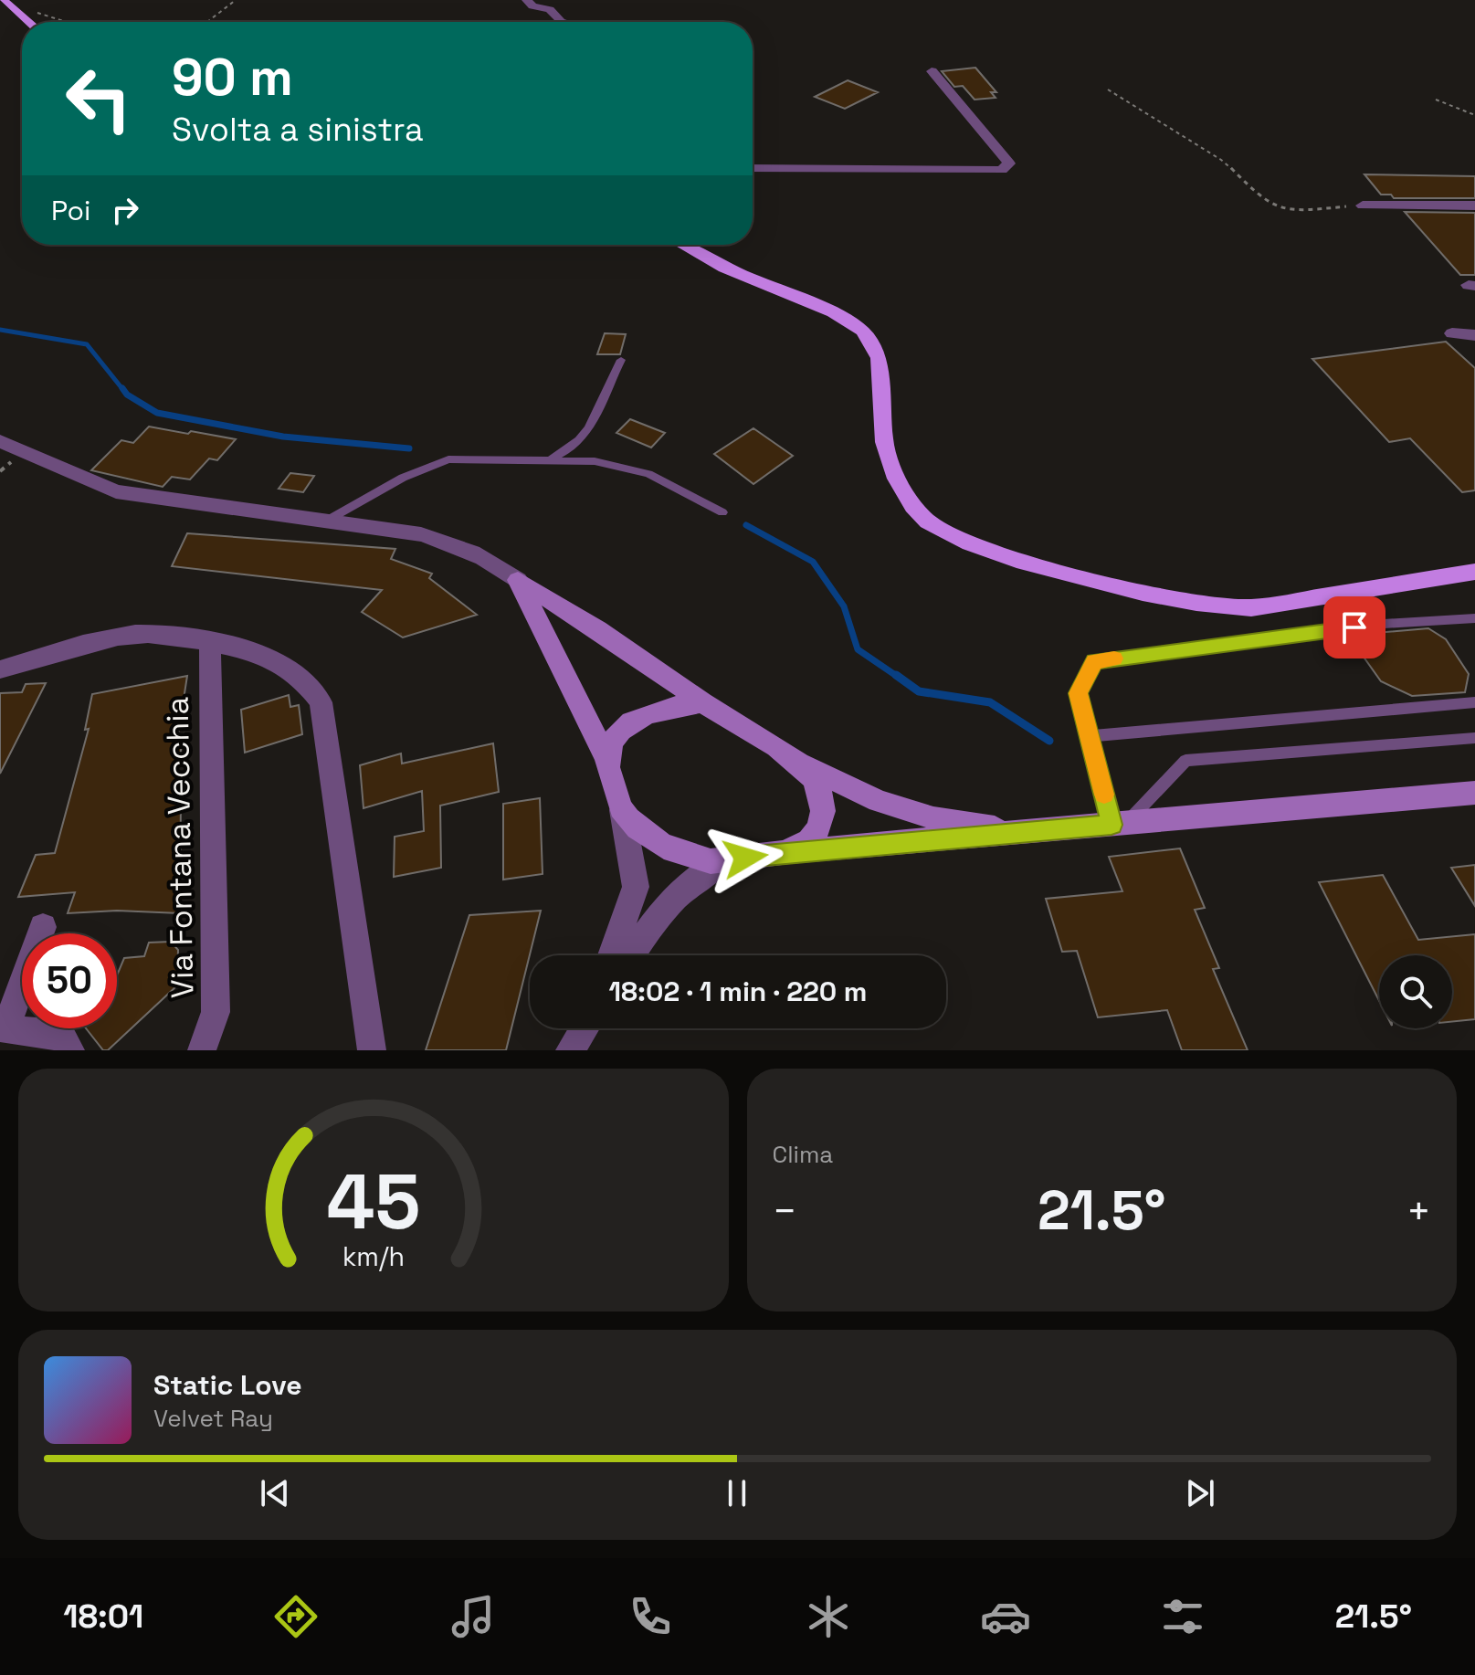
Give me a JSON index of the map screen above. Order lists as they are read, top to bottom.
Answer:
{
  "streets": {
    "street": ["Via Fontana Vecchia"]
  },
  "page": {
    "turn": ["90 m", "Svolta a sinistra"],
    "then": "Poi",
    "limit": "50",
    "trip": "18:02 · 1 min · 220 m",
    "tile": "Clima",
    "heat": ["−", "21.5°", "+"],
    "song": ["Static Love", "Velvet Ray"],
    "tabs": ["18:01", "21.5°"],
    "gauge": ["45", "km/h"]
  }
}
